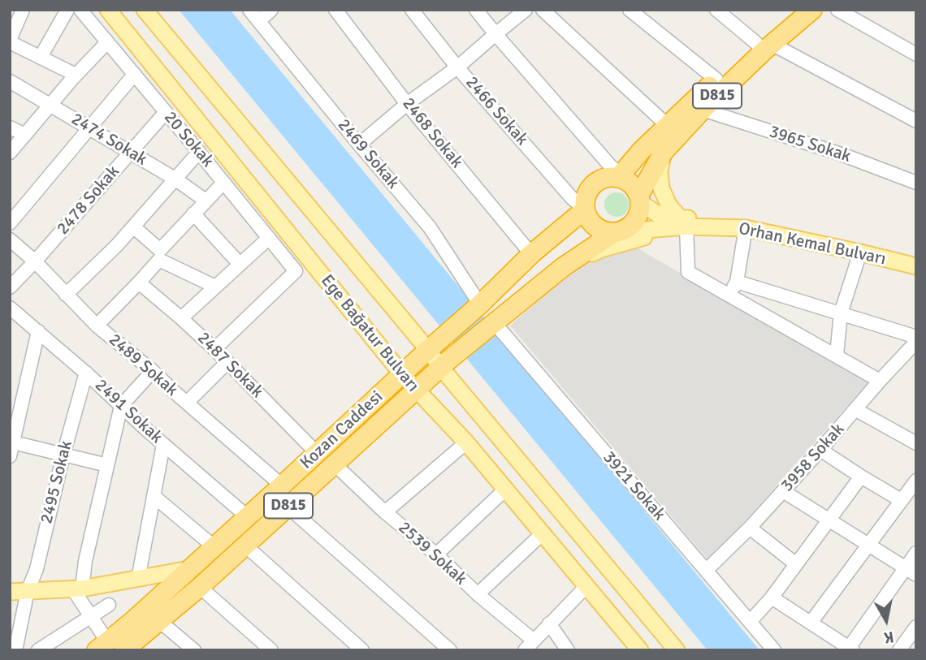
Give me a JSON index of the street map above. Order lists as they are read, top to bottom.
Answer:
{
  "streets": {
    "highway": ["D815", "Kozan Caddesi"],
    "main road": ["Orhan Kemal Bulvarı", "Ege Bağatur Bulvarı"],
    "street": [
      "2466 Sokak",
      "2468 Sokak",
      "2474 Sokak",
      "20 Sokak",
      "3965 Sokak",
      "2469 Sokak",
      "2478 Sokak",
      "2489 Sokak",
      "2487 Sokak",
      "2491 Sokak",
      "3958 Sokak",
      "2495 Sokak",
      "3921 Sokak",
      "2539 Sokak"
    ]
  },
  "crossings": [
    ["D815", "2466 Sokak"],
    ["D815", "3965 Sokak"],
    ["D815", "Kozan Caddesi"],
    ["2466 Sokak", "Kozan Caddesi"],
    ["2468 Sokak", "Kozan Caddesi"],
    ["2474 Sokak", "2478 Sokak"],
    ["20 Sokak", "2478 Sokak"],
    ["20 Sokak", "2487 Sokak"],
    ["2469 Sokak", "Kozan Caddesi"],
    ["2478 Sokak", "2489 Sokak"],
    ["Ege Bağatur Bulvarı", "Kozan Caddesi"],
    ["2489 Sokak", "Kozan Caddesi"],
    ["2487 Sokak", "Kozan Caddesi"],
    ["2491 Sokak", "Kozan Caddesi"],
    ["2491 Sokak", "2495 Sokak"],
    ["Kozan Caddesi", "3921 Sokak"],
    ["Kozan Caddesi", "2539 Sokak"],
    ["3958 Sokak", "3921 Sokak"]
  ],
  "north": "bottom"
}
